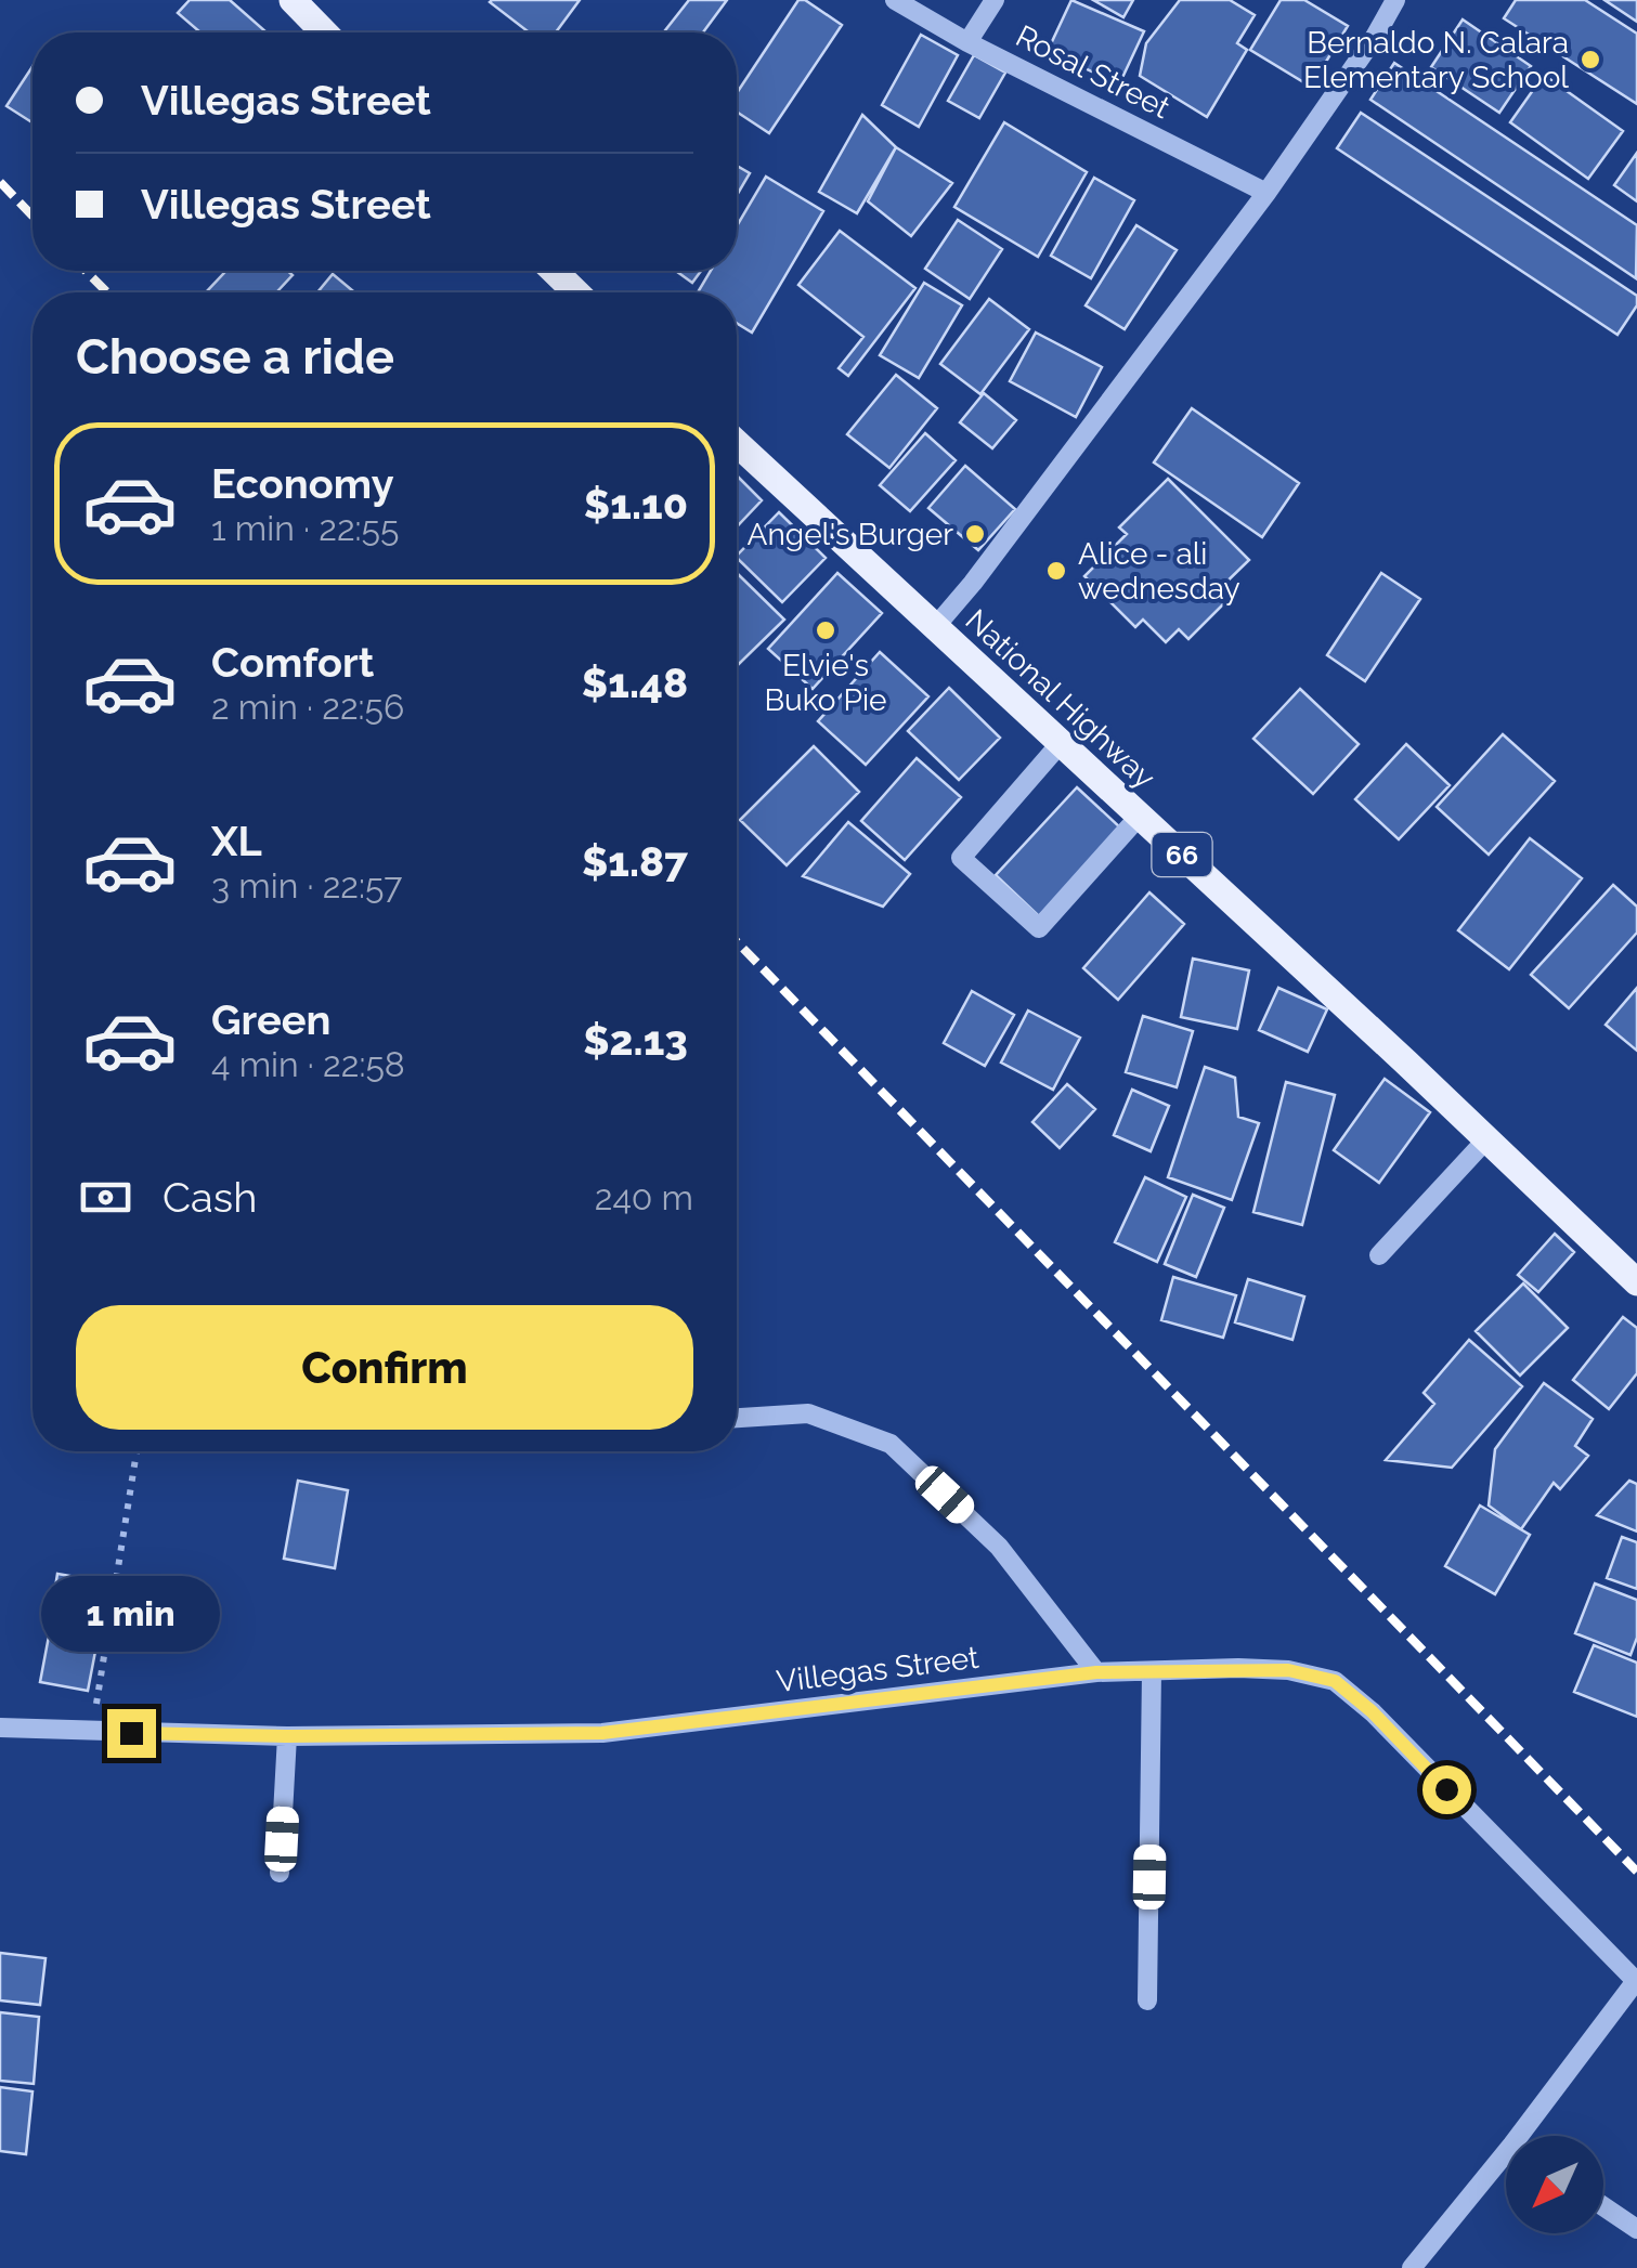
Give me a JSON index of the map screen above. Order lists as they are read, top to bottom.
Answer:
{
  "streets": {
    "main road": ["National Highway", "66"],
    "street": ["Rosal Street", "Villegas Street"]
  },
  "places": [
    "Bernaldo N. Calara Elementary School",
    "Angel's Burger",
    "Alice - ali wednesday",
    "Elvie's Buko Pie"
  ],
  "north": "bottom left",
  "page": {
    "banner": ["Villegas Street", "Villegas Street"],
    "heading": "Choose a ride",
    "list": [
      {
        "name": "Economy",
        "note": "1 min · 22:55",
        "value": "$1.10"
      },
      {
        "name": "Comfort",
        "note": "2 min · 22:56",
        "value": "$1.48"
      },
      {
        "name": "XL",
        "note": "3 min · 22:57",
        "value": "$1.87"
      },
      {
        "name": "Green",
        "note": "4 min · 22:58",
        "value": "$2.13"
      }
    ],
    "pay": ["Cash", "240 m"],
    "buttons": "Confirm",
    "bubble": "1 min"
  }
}
